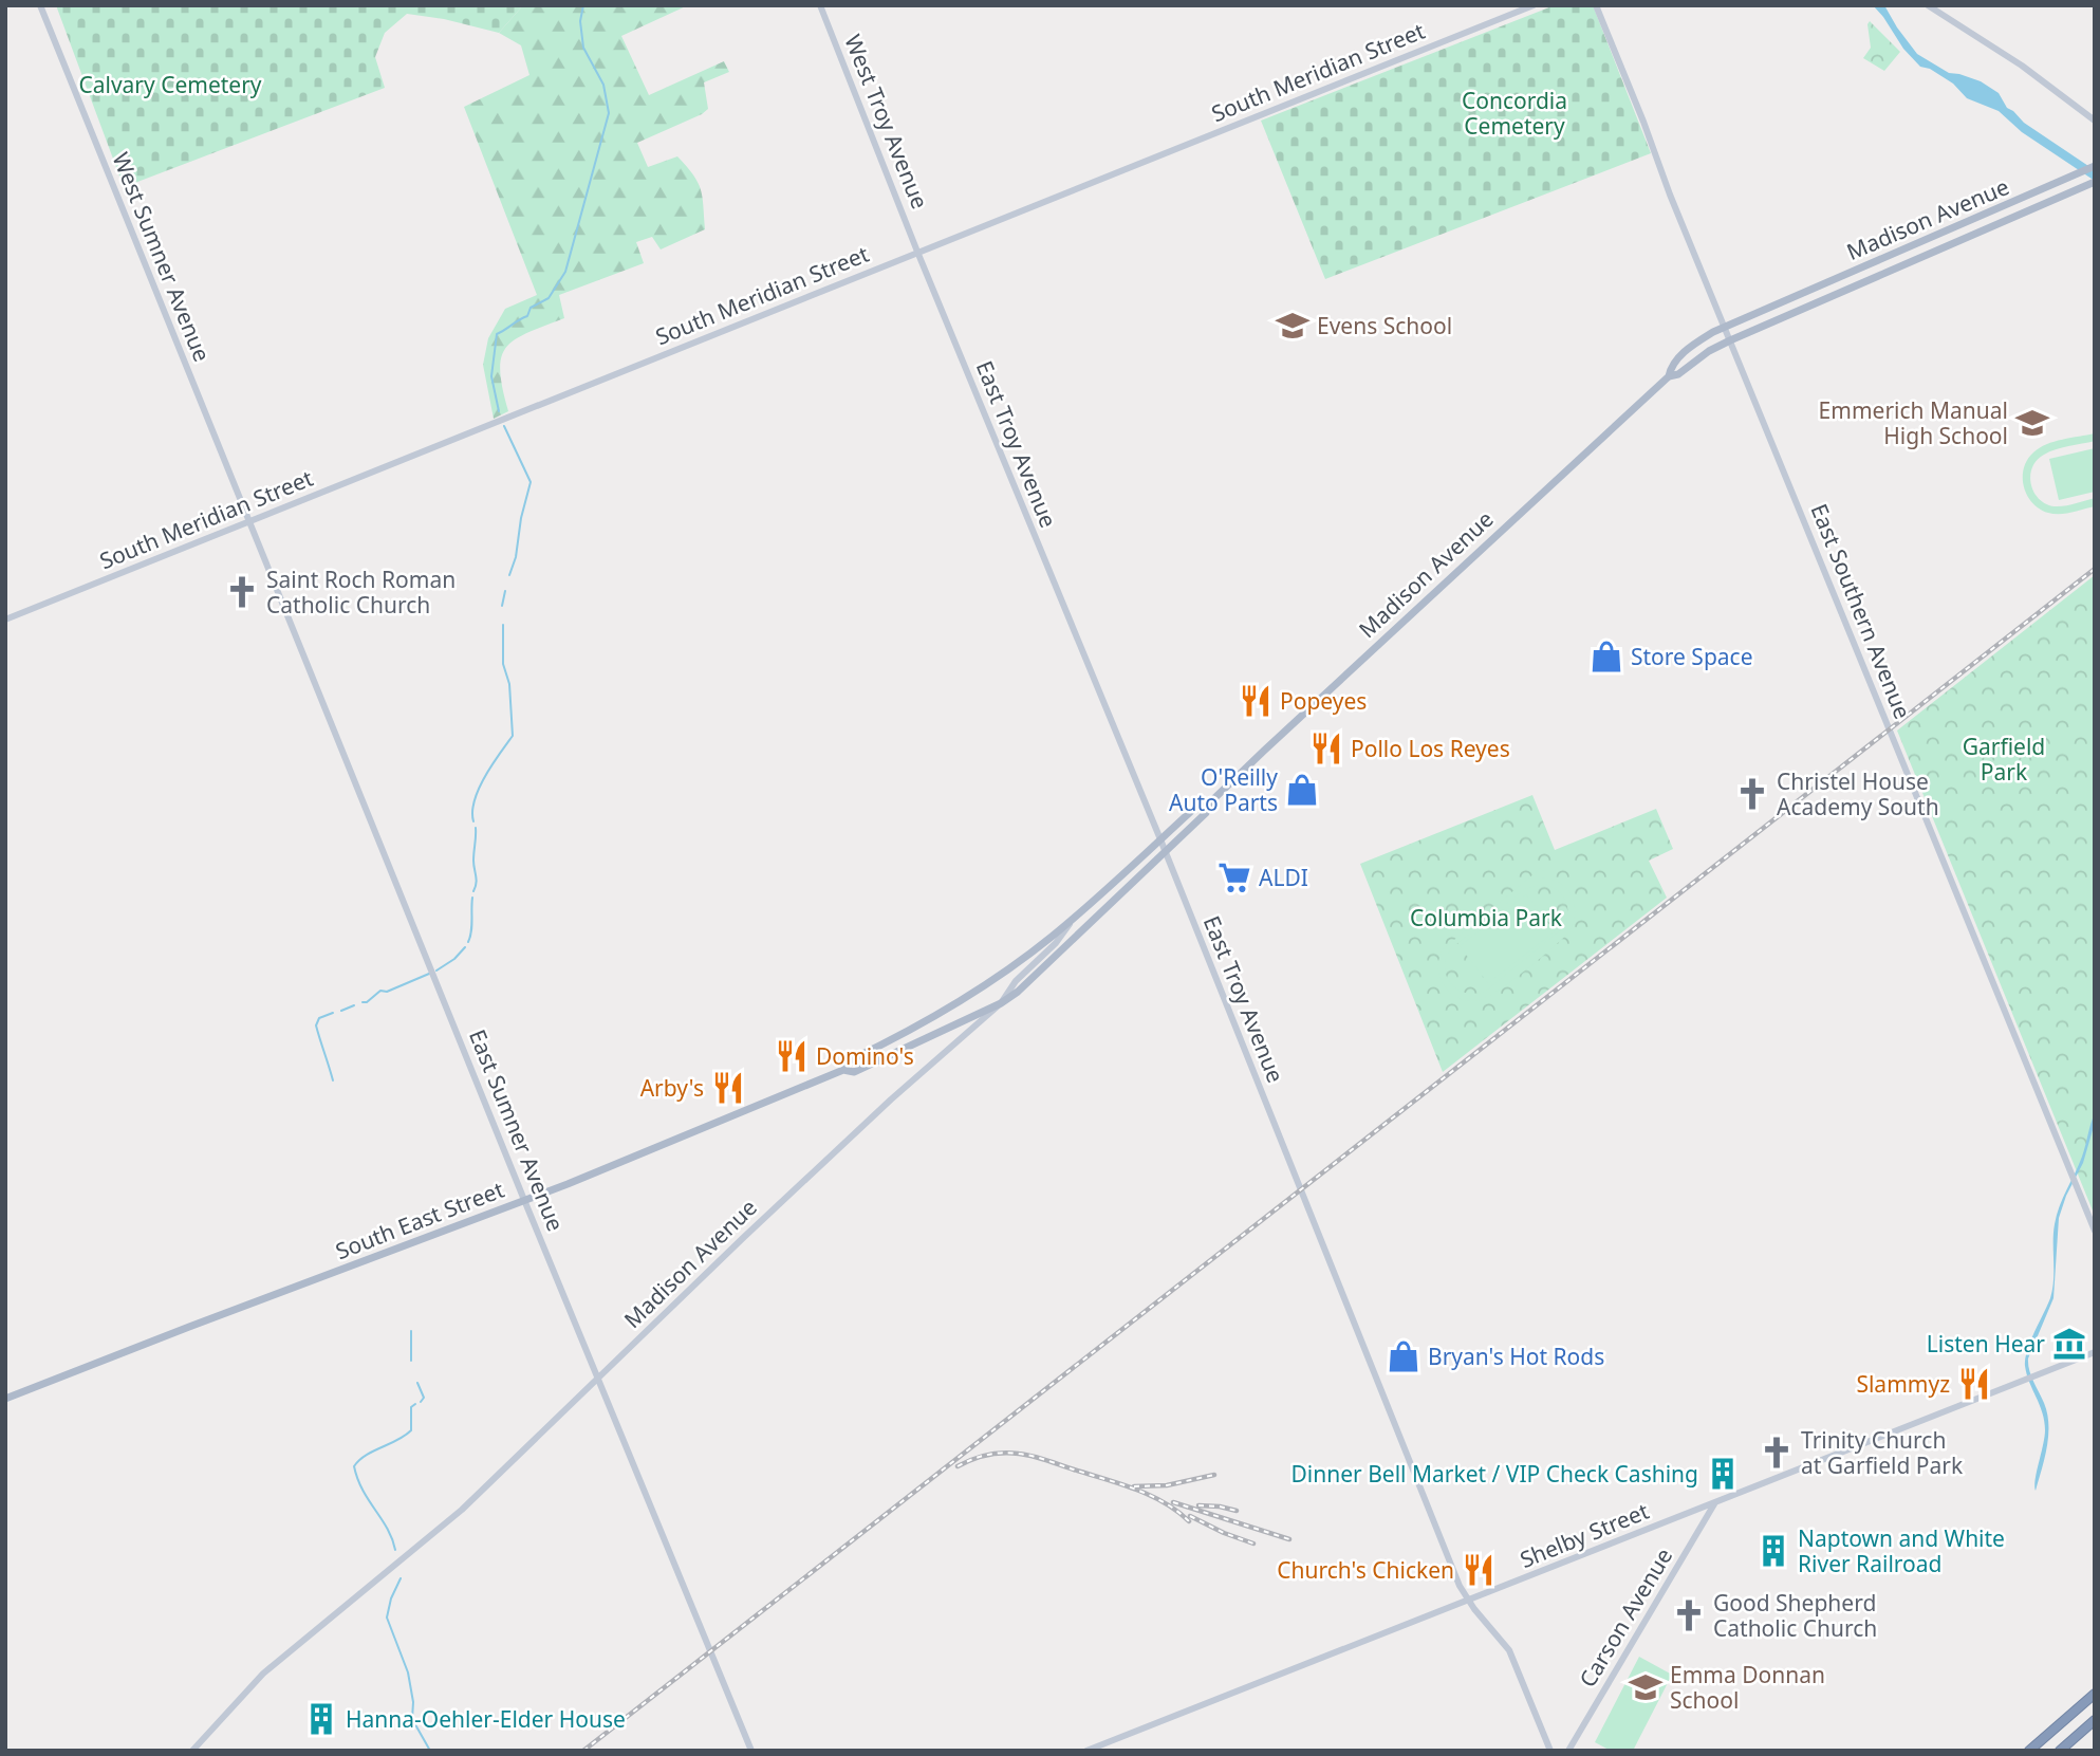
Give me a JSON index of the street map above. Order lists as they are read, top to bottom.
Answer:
{
  "streets": {
    "main road": [
      "South Meridian Street",
      "West Troy Avenue",
      "Madison Avenue",
      "West Sumner Avenue",
      "East Troy Avenue",
      "East Southern Avenue",
      "East Sumner Avenue",
      "South East Street",
      "Shelby Street",
      "Carson Avenue"
    ]
  },
  "crossings": [
    ["South Meridian Street", "West Troy Avenue"],
    ["South Meridian Street", "West Sumner Avenue"],
    ["South Meridian Street", "East Troy Avenue"],
    ["South Meridian Street", "East Sumner Avenue"],
    ["West Troy Avenue", "East Troy Avenue"],
    ["Madison Avenue", "East Troy Avenue"],
    ["Madison Avenue", "East Southern Avenue"],
    ["Madison Avenue", "East Sumner Avenue"],
    ["Madison Avenue", "South East Street"],
    ["West Sumner Avenue", "East Sumner Avenue"],
    ["East Troy Avenue", "Shelby Street"],
    ["East Sumner Avenue", "South East Street"],
    ["Shelby Street", "Carson Avenue"]
  ],
  "parks": [
    "Calvary Cemetery",
    "Concordia Cemetery",
    "Garfield Park",
    "Columbia Park"
  ],
  "places": {
    "school or university": ["Evens School", "Emmerich Manual High School", "Emma Donnan School"],
    "church": [
      "Saint Roch Roman Catholic Church",
      "Christel House Academy South",
      "Trinity Church at Garfield Park",
      "Good Shepherd Catholic Church"
    ],
    "shop": ["Store Space", "O'Reilly Auto Parts", "Bryan's Hot Rods"],
    "restaurant": [
      "Popeyes",
      "Pollo Los Reyes",
      "Domino's",
      "Arby's",
      "Slammyz",
      "Church's Chicken"
    ],
    "supermarket": ["ALDI"],
    "museum": ["Listen Hear"],
    "building": ["Dinner Bell Market / VIP Check Cashing", "Naptown and White River Railroad", "Hanna-Oehler-Elder House"]
  }
}
